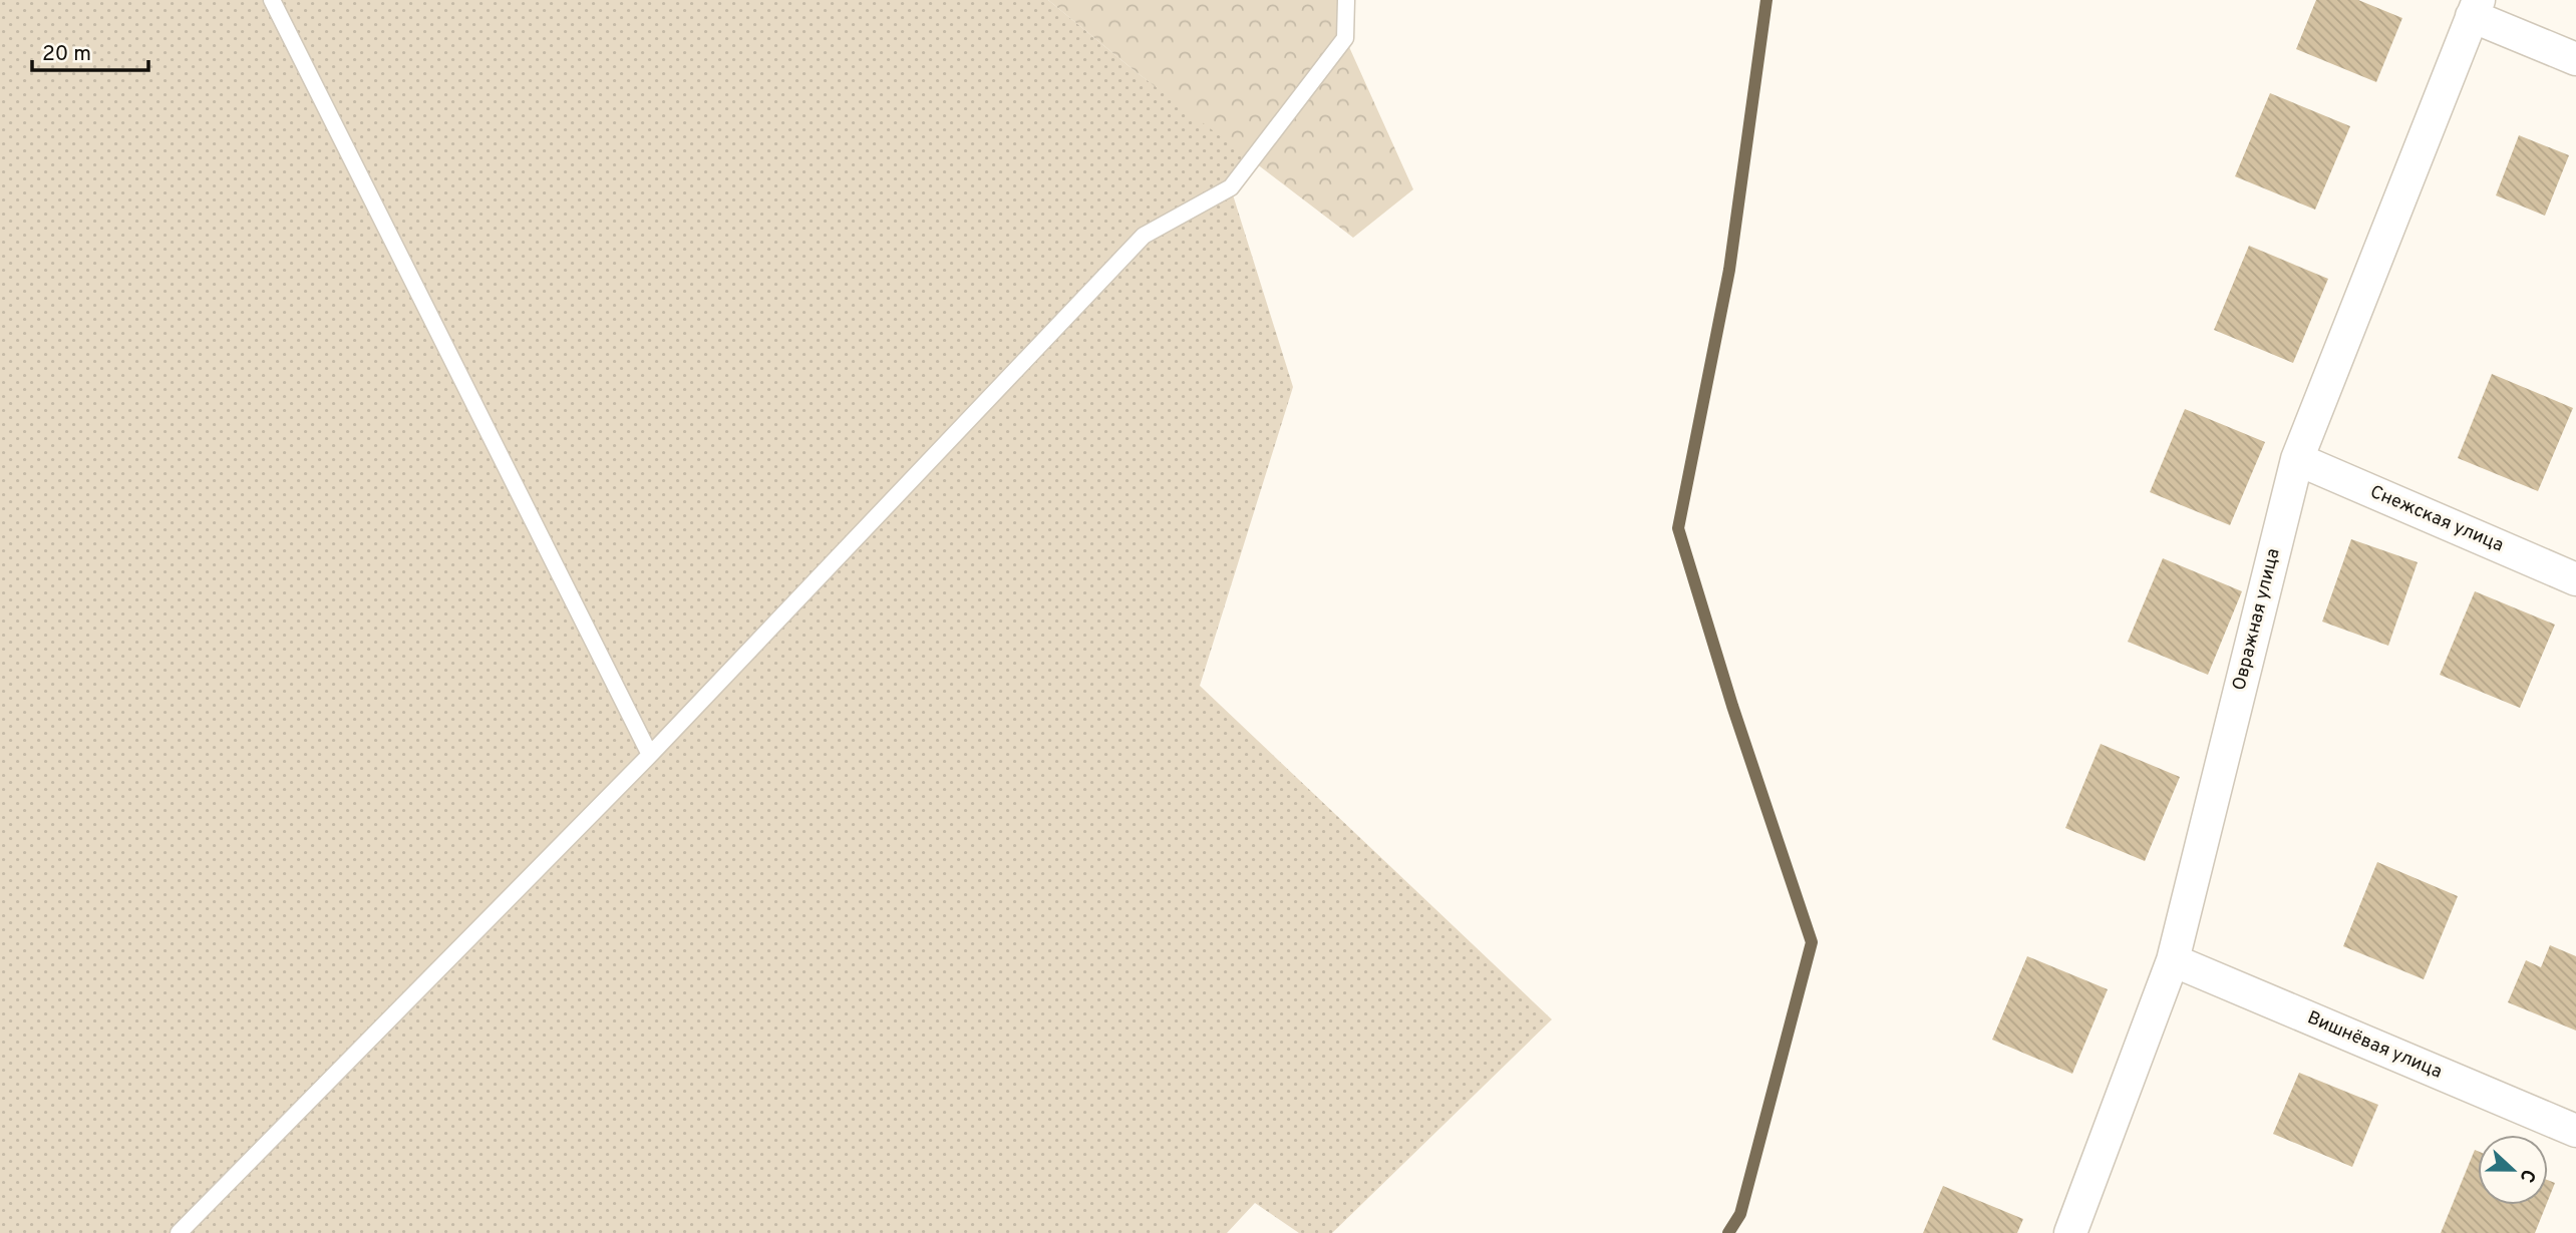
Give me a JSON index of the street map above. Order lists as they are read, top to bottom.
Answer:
{
  "streets": {
    "street": ["Снежская улица", "Овражная улица", "Вишнёвая улица"]
  },
  "crossings": [
    ["Снежская улица", "Овражная улица"],
    ["Овражная улица", "Вишнёвая улица"]
  ],
  "scale_bar": "20 m",
  "north": "right"
}
